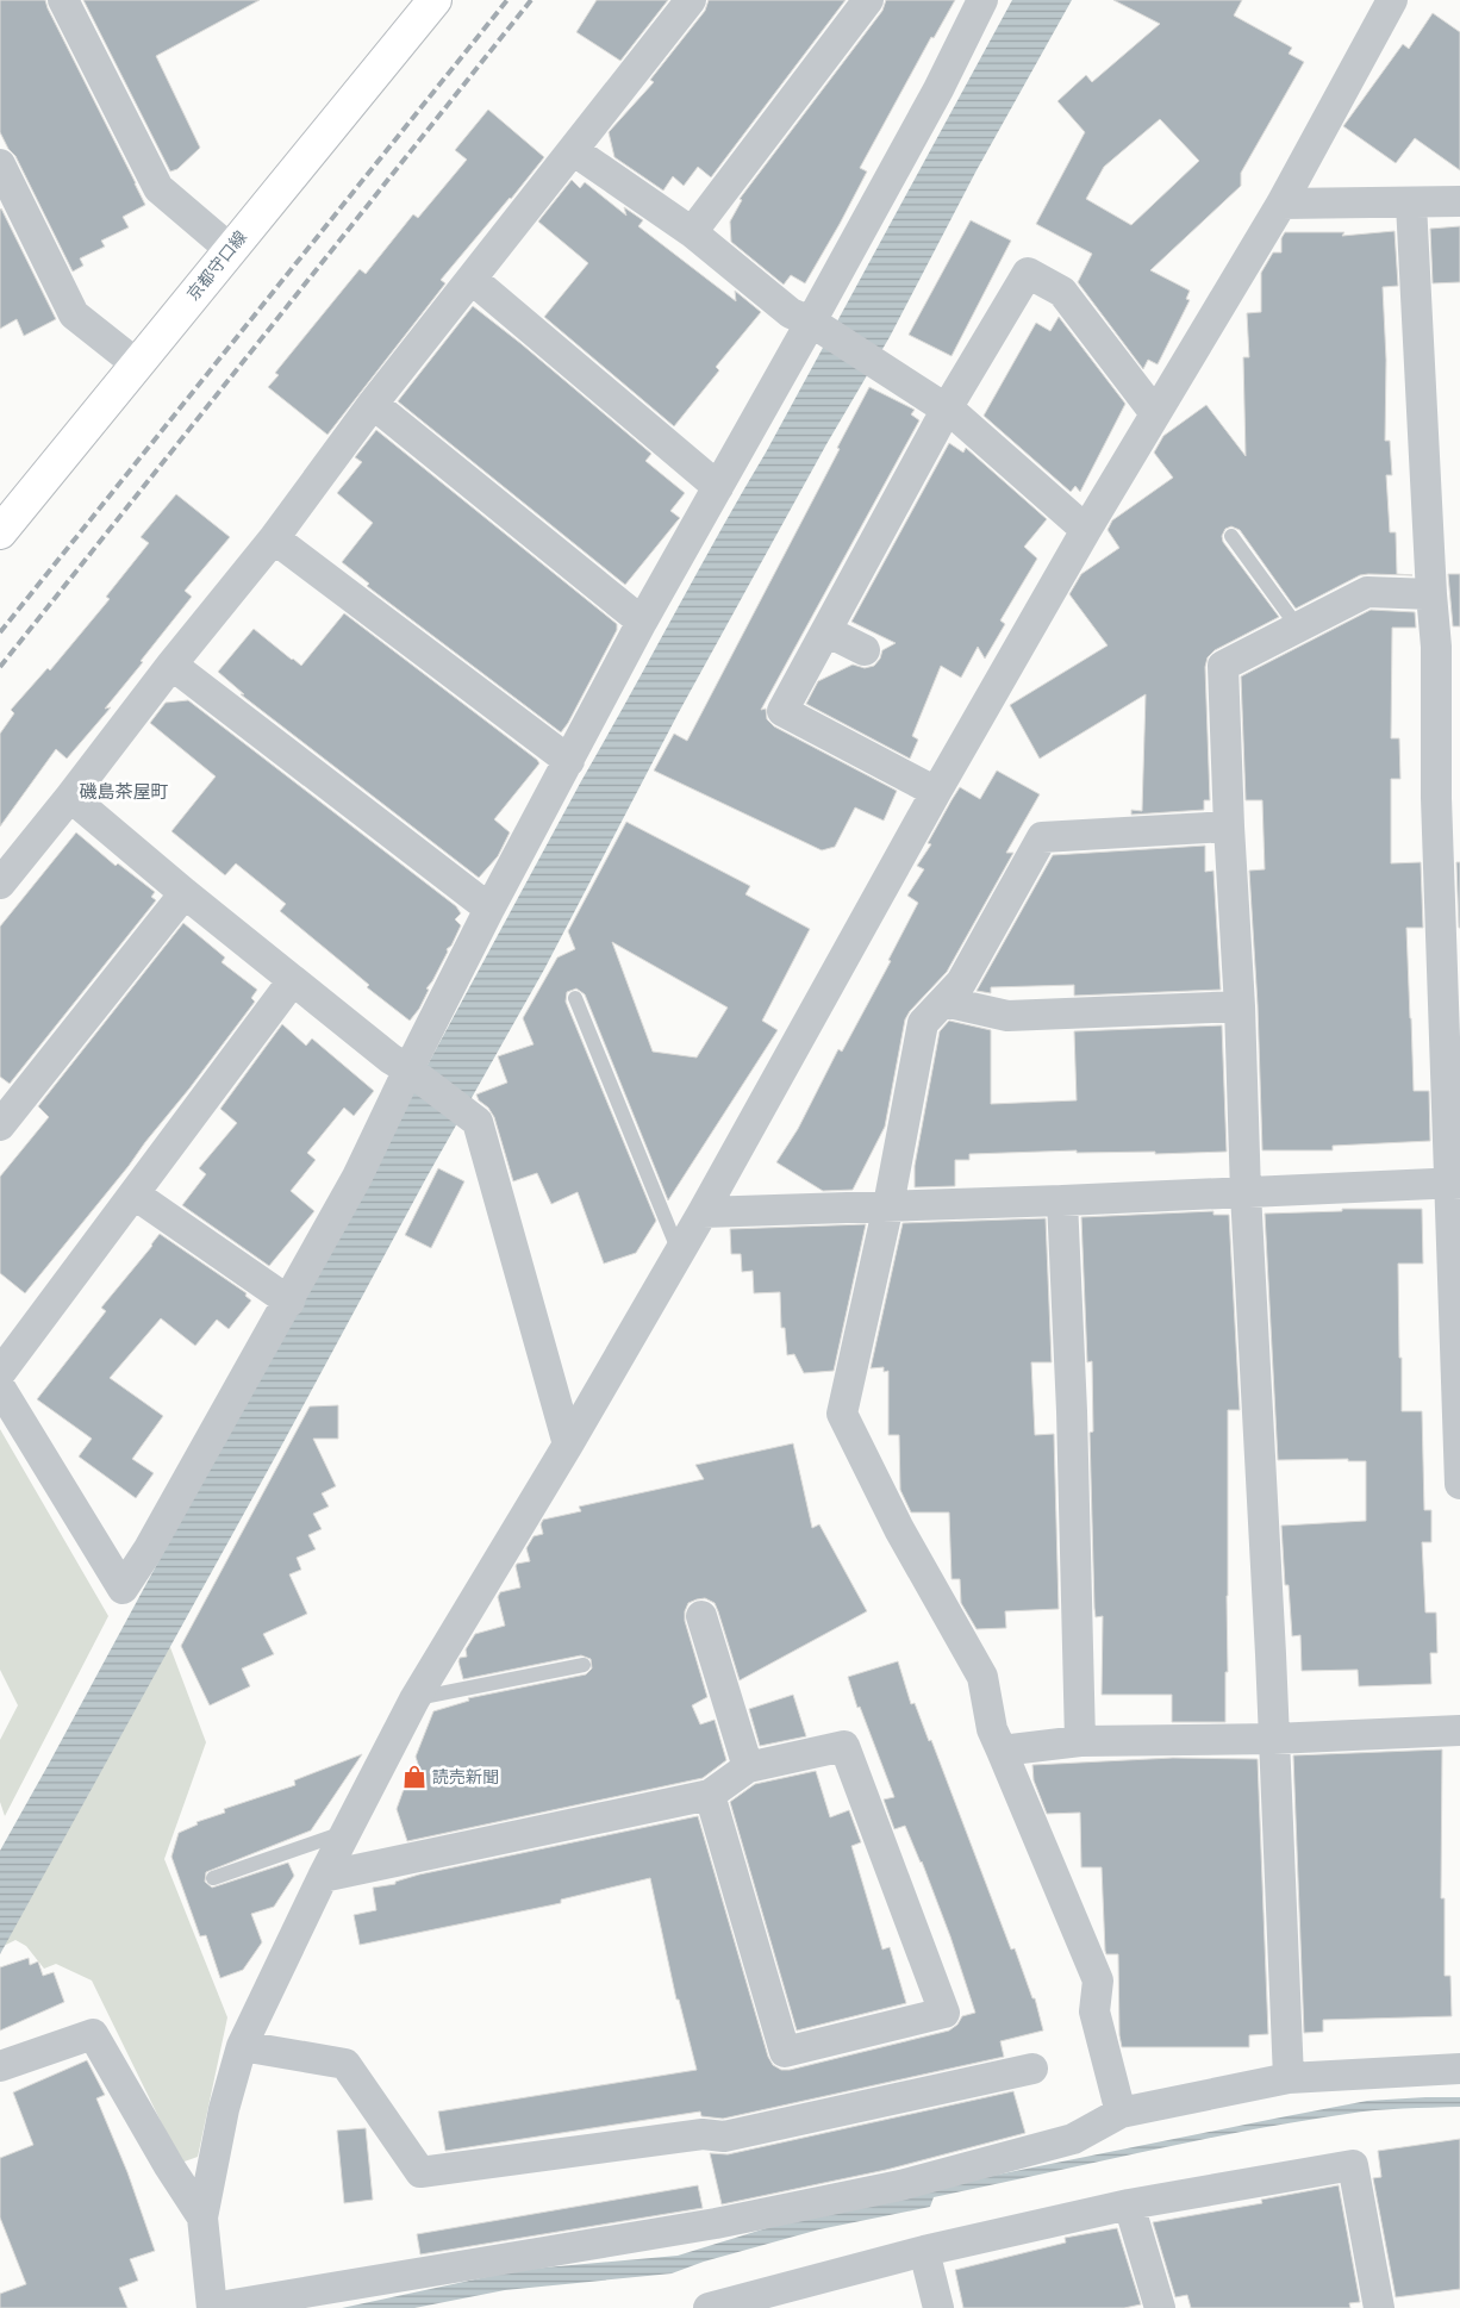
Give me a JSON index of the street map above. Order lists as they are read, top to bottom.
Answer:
{
  "streets": {
    "main road": ["京都守口線"]
  },
  "districts": ["磯島茶屋町"],
  "places": {
    "shop": ["読売新聞"]
  }
}
